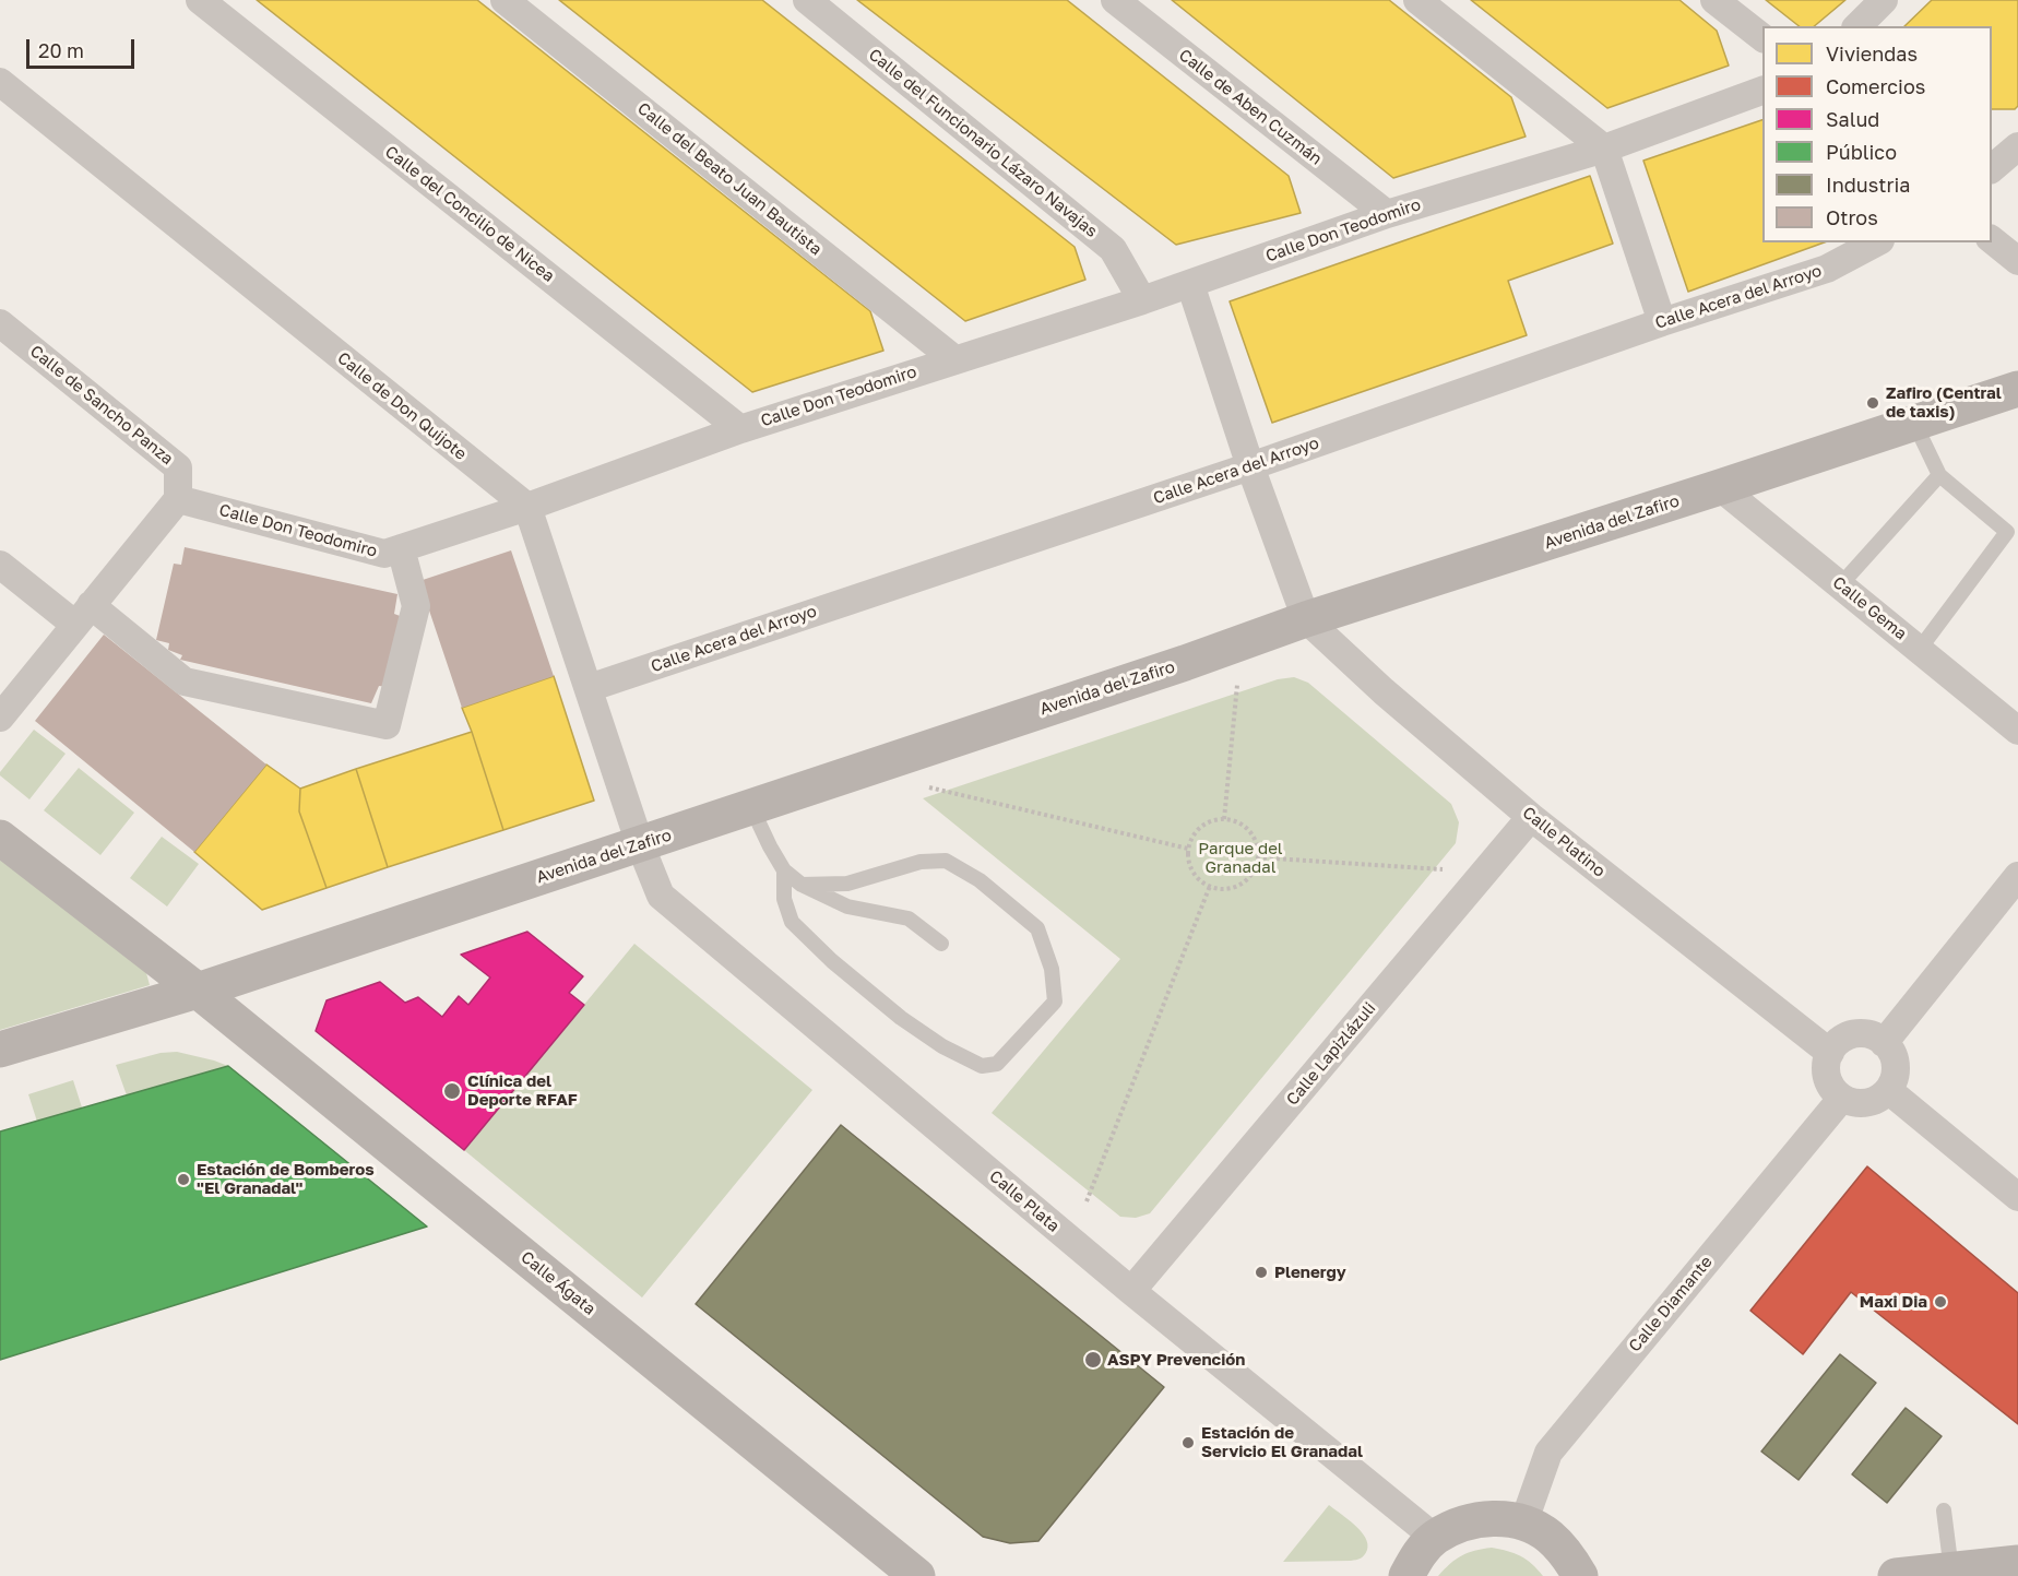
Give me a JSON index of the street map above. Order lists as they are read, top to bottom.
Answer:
{
  "streets": {
    "main road": ["Avenida del Zafiro", "Calle Ágata"],
    "street": [
      "Calle de Aben Cuzmán",
      "Calle del Funcionario Lázaro Navajas",
      "Calle del Beato Juan Bautista",
      "Calle del Concilio de Nicea",
      "Calle Don Teodomiro",
      "Calle Acera del Arroyo",
      "Calle de Sancho Panza",
      "Calle de Don Quijote",
      "Calle Gema",
      "Calle Platino",
      "Calle Lapizlázuli",
      "Calle Plata",
      "Calle Diamante"
    ]
  },
  "crossings": [
    ["Calle de Aben Cuzmán", "Calle Don Teodomiro"],
    ["Calle del Funcionario Lázaro Navajas", "Calle Don Teodomiro"],
    ["Calle del Beato Juan Bautista", "Calle Don Teodomiro"],
    ["Calle del Concilio de Nicea", "Calle Don Teodomiro"],
    ["Calle Don Teodomiro", "Calle de Sancho Panza"],
    ["Calle Don Teodomiro", "Calle de Don Quijote"],
    ["Avenida del Zafiro", "Calle Gema"],
    ["Avenida del Zafiro", "Calle Platino"],
    ["Avenida del Zafiro", "Calle Plata"],
    ["Avenida del Zafiro", "Calle Ágata"],
    ["Calle Platino", "Calle Lapizlázuli"],
    ["Calle Platino", "Calle Diamante"],
    ["Calle Lapizlázuli", "Calle Plata"]
  ],
  "parks": ["Parque del Granadal"],
  "places": [
    "Zafiro (Central de taxis)",
    "Clínica del Deporte RFAF",
    "Estación de Bomberos \"El Granadal\"",
    "Plenergy",
    "Maxi Dia",
    "ASPY Prevención",
    "Estación de Servicio El Granadal"
  ],
  "legend": [
    "Viviendas",
    "Comercios",
    "Salud",
    "Público",
    "Industria",
    "Otros"
  ],
  "scale_bar": "20 m"
}
